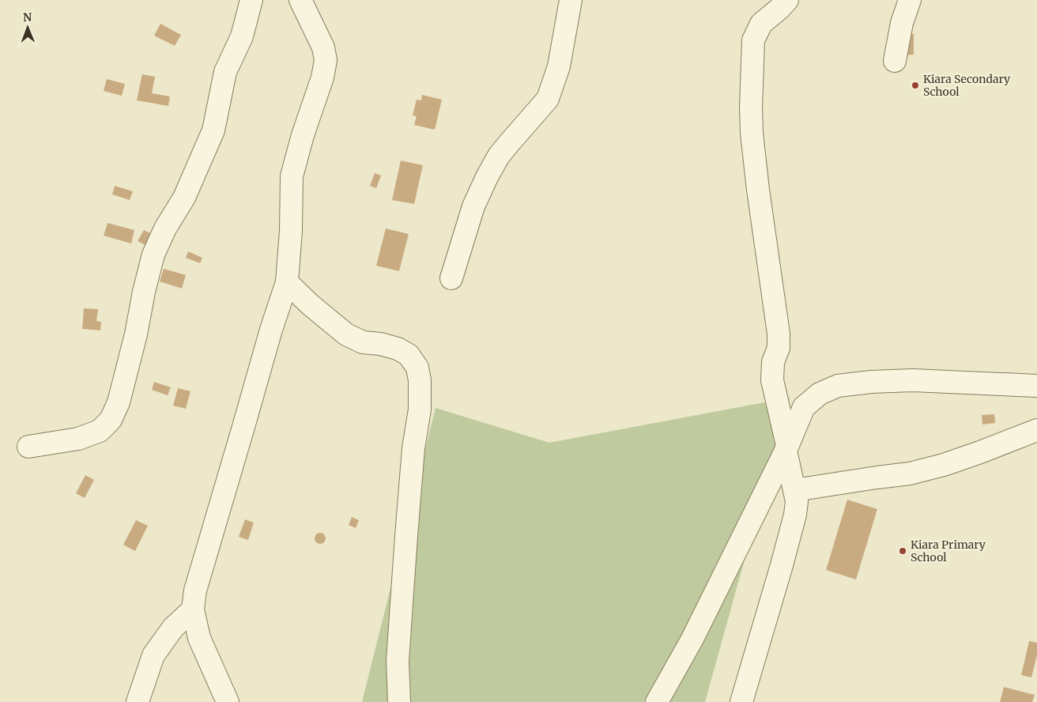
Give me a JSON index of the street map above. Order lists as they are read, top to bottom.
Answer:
{
  "places": ["Kiara Secondary School", "Kiara Primary School"],
  "north": "top"
}
